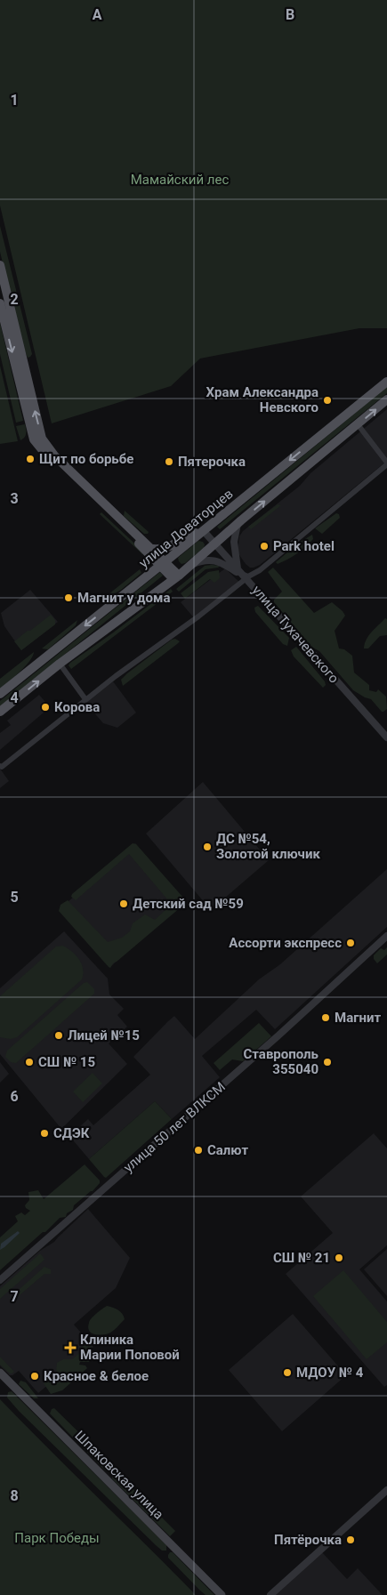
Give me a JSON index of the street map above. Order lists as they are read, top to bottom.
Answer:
{
  "streets": {
    "main road": ["улица Доваторцев", "Шпаковская улица"],
    "street": ["улица Тухачевского", "улица 50 лет ВЛКСМ"]
  },
  "crossings": [
    ["улица Доваторцев", "улица Тухачевского"]
  ],
  "parks": ["Мамайский лес", "Парк Победы"],
  "places": {
    "other": [
      "Храм Александра Невского",
      "Щит по борьбе",
      "Пятерочка",
      "Park hotel",
      "Магнит у дома",
      "Корова",
      "ДС №54, Золотой ключик",
      "Детский сад №59",
      "Ассорти экспресс",
      "Магнит",
      "Лицей №15",
      "СШ № 15",
      "Ставрополь 355040",
      "СДЭК",
      "Салют",
      "СШ № 21",
      "МДОУ № 4",
      "Красное & белое",
      "Пятёрочка"
    ],
    "health": ["Клиника Марии Поповой"]
  },
  "grid": {
    "columns": ["A", "B"],
    "rows": [
      "1",
      "2",
      "3",
      "4",
      "5",
      "6",
      "7",
      "8"
    ]
  }
}
